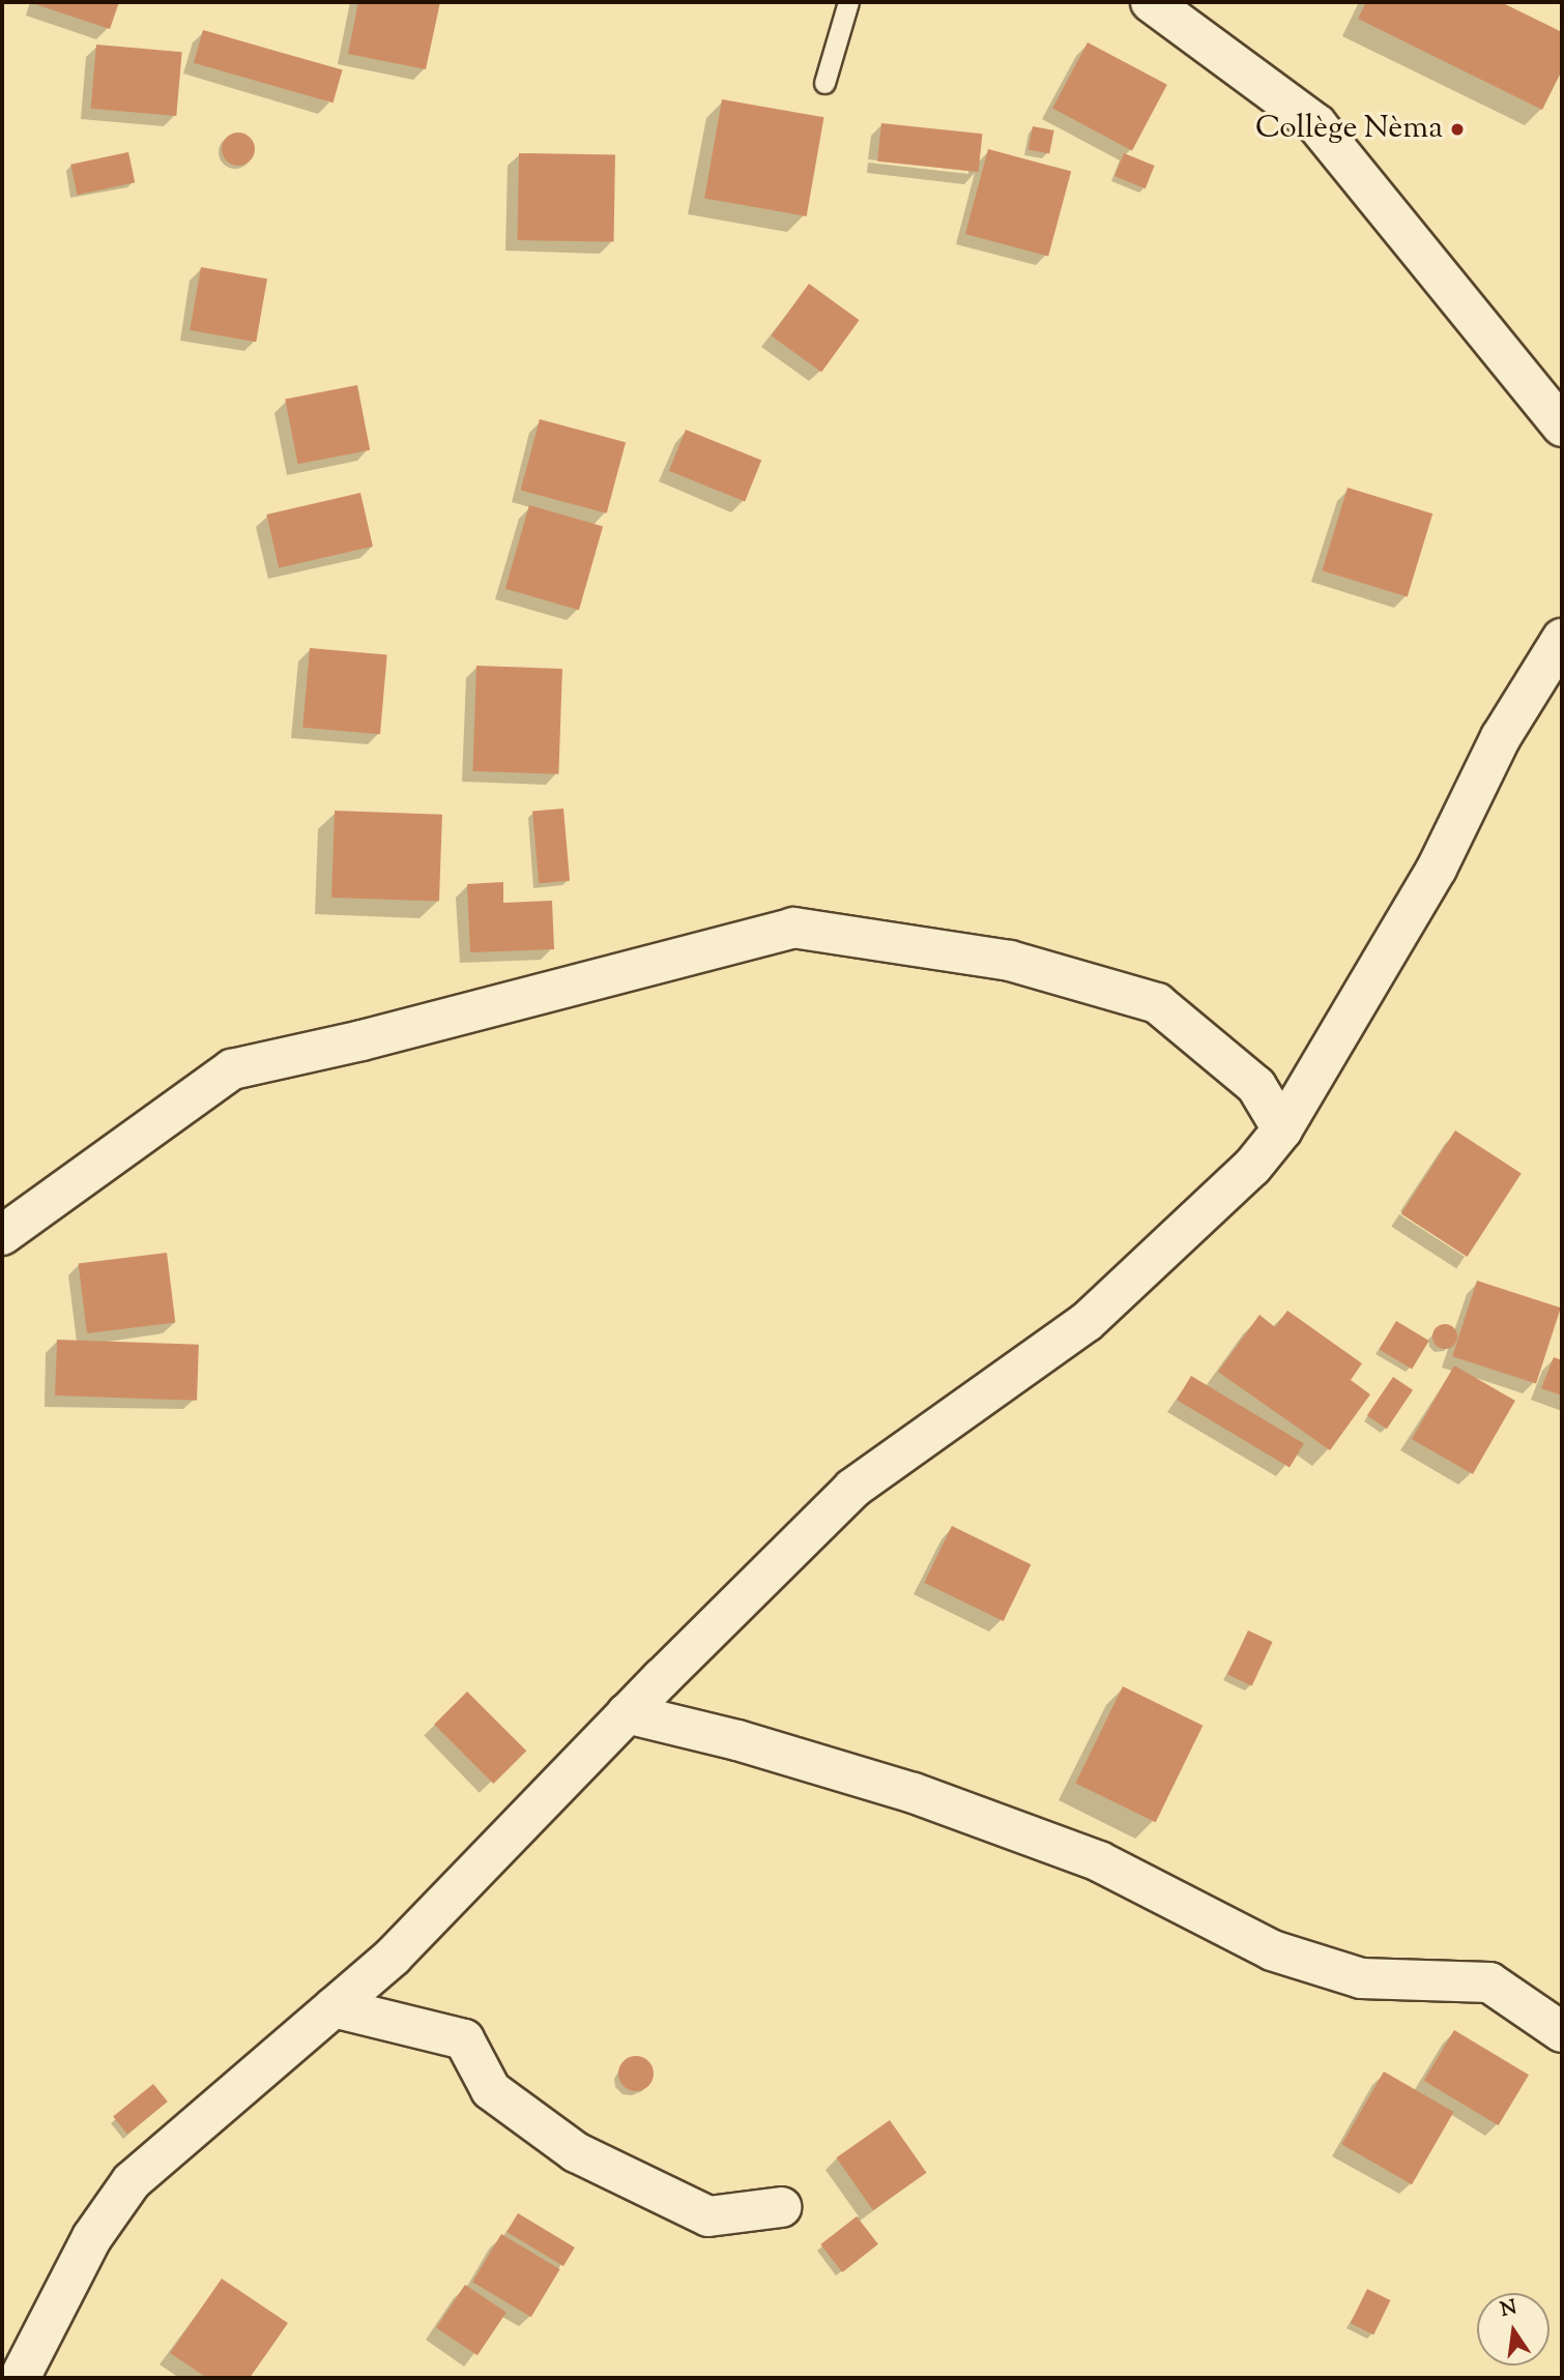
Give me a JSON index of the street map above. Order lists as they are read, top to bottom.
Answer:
{
  "places": ["Collège Nèma"],
  "north": "top"
}
